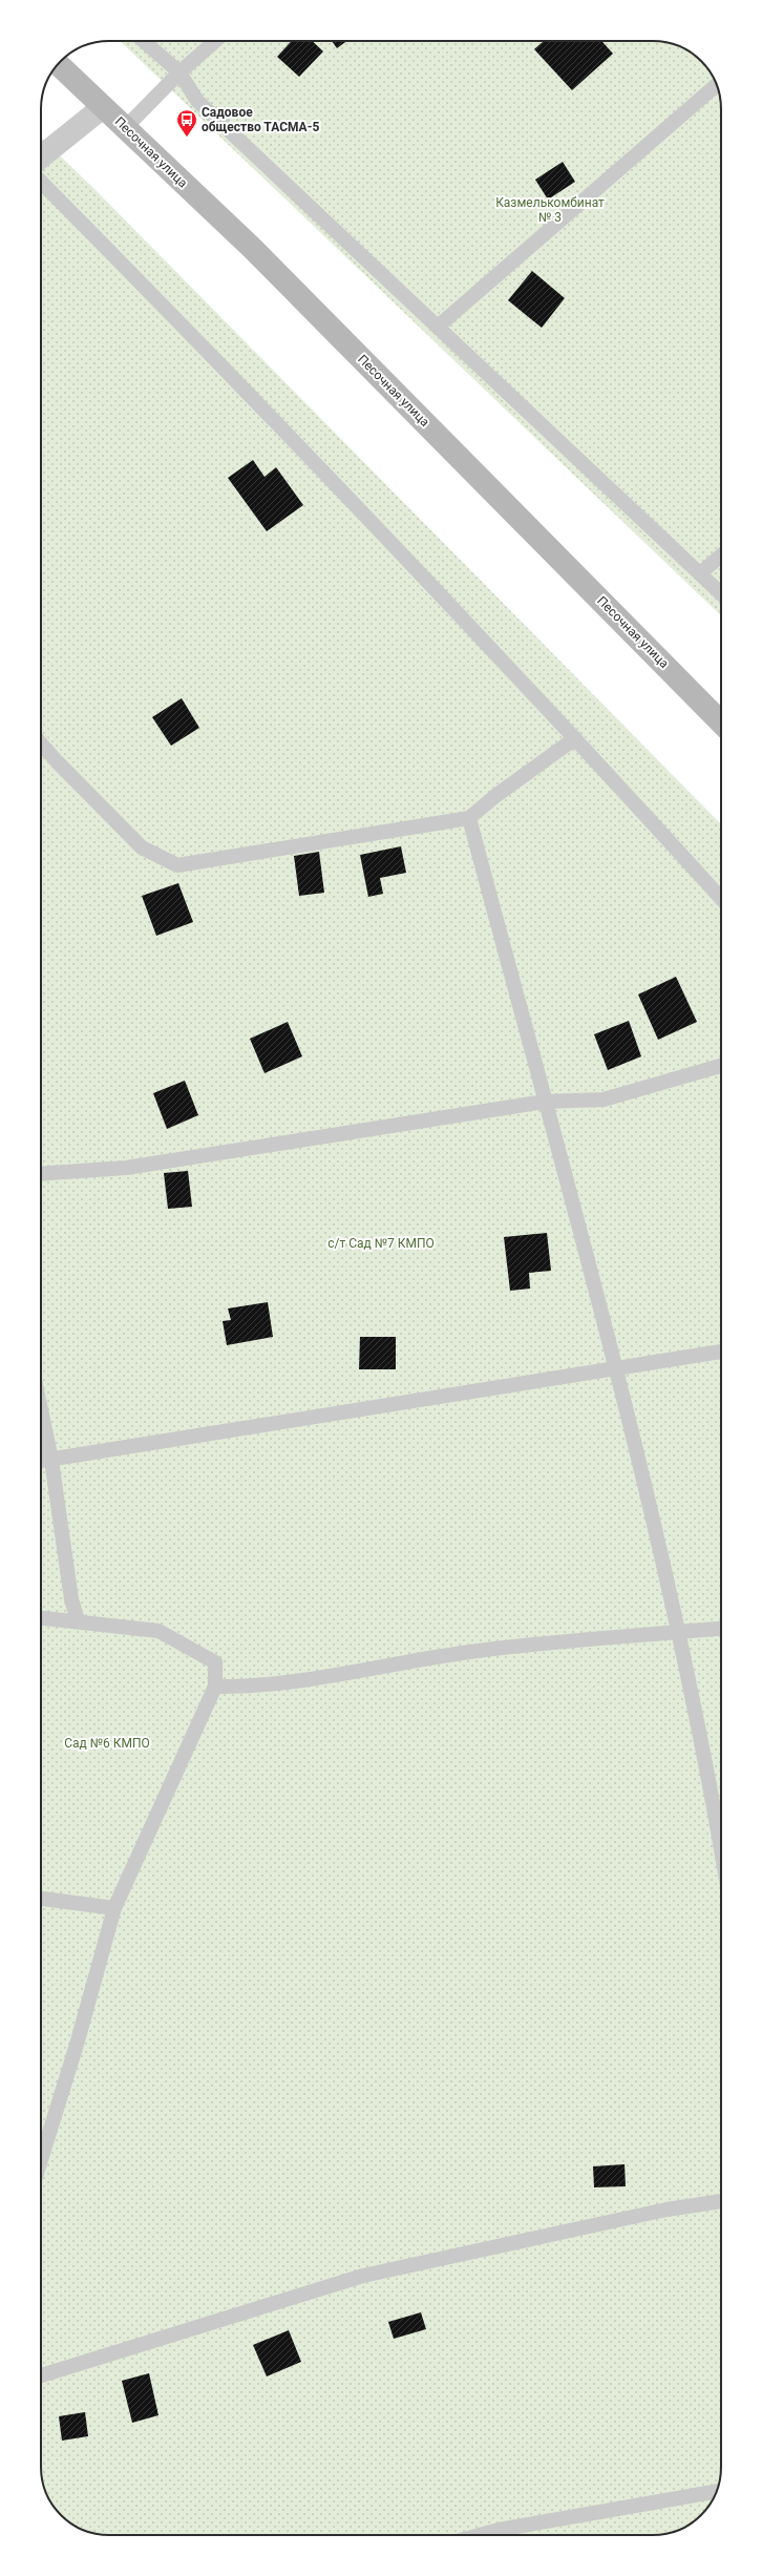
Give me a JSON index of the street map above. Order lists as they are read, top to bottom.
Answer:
{
  "streets": {
    "main road": ["Песочная улица"]
  },
  "parks": ["Казмелькомбинат № 3", "с/т Сад №7 КМПО", "Сад №6 КМПО"],
  "places": {
    "bus stop": ["Садовое общество ТАСМА-5"]
  }
}
